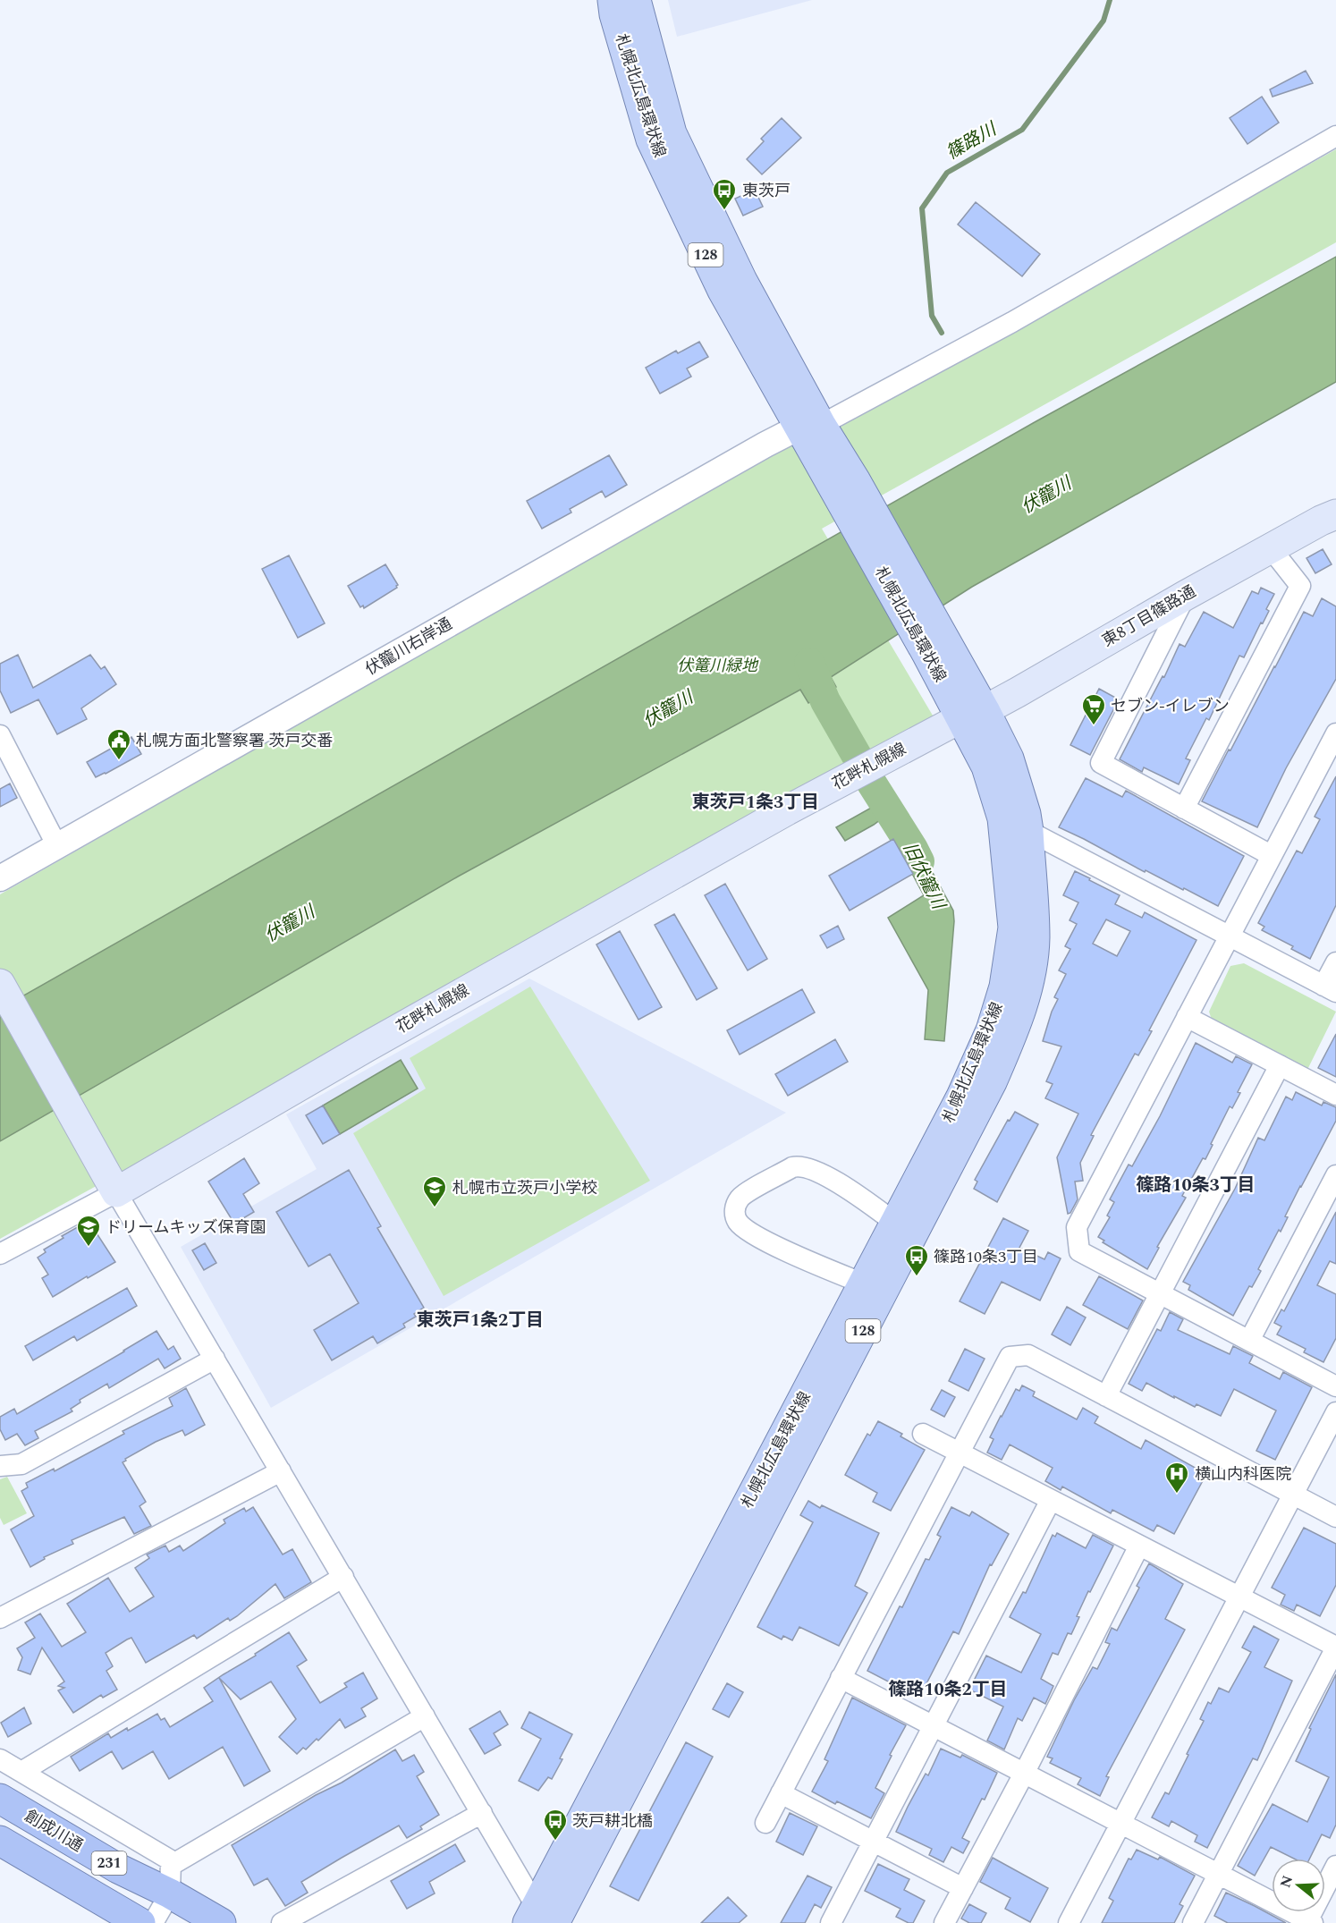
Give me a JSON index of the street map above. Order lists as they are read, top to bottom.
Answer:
{
  "streets": {
    "highway": ["創成川通", "231"],
    "main road": [
      "札幌北広島環状線",
      "128",
      "東8丁目篠路通",
      "花畔札幌線"
    ],
    "street": ["伏籠川右岸通"]
  },
  "crossings": [
    ["札幌北広島環状線", "東8丁目篠路通"],
    ["札幌北広島環状線", "伏籠川右岸通"],
    ["札幌北広島環状線", "花畔札幌線"],
    ["東8丁目篠路通", "花畔札幌線"]
  ],
  "districts": [
    "東茨戸1条3丁目",
    "篠路10条3丁目",
    "東茨戸1条2丁目",
    "篠路10条2丁目"
  ],
  "water": ["篠路川", "伏籠川", "旧伏籠川"],
  "parks": ["伏篭川緑地"],
  "places": {
    "bus stop": ["東茨戸", "篠路10条3丁目", "茨戸耕北橋"],
    "supermarket": ["セブン-イレブン"],
    "public building": ["札幌方面北警察署 茨戸交番"],
    "school or university": ["札幌市立茨戸小学校", "ドリームキッズ保育園"],
    "hospital": ["横山内科医院"]
  },
  "north": "left"
}
